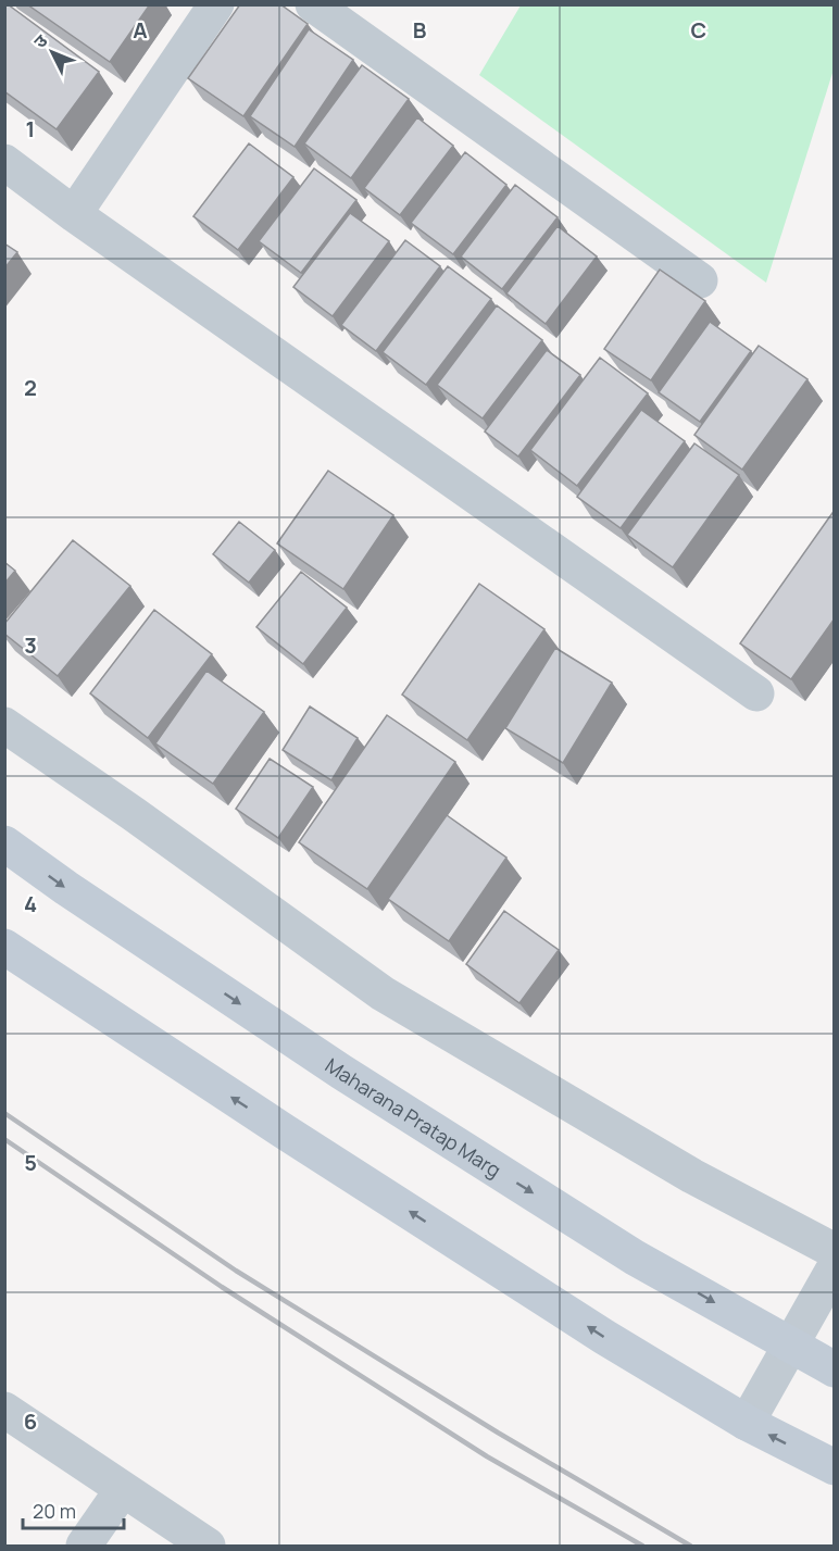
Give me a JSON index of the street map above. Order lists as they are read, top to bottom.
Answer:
{
  "streets": {
    "main road": ["Maharana Pratap Marg"]
  },
  "scale_bar": "20 m",
  "north": "top left",
  "grid": {
    "columns": ["A", "B", "C"],
    "rows": [
      "1",
      "2",
      "3",
      "4",
      "5",
      "6"
    ]
  }
}
